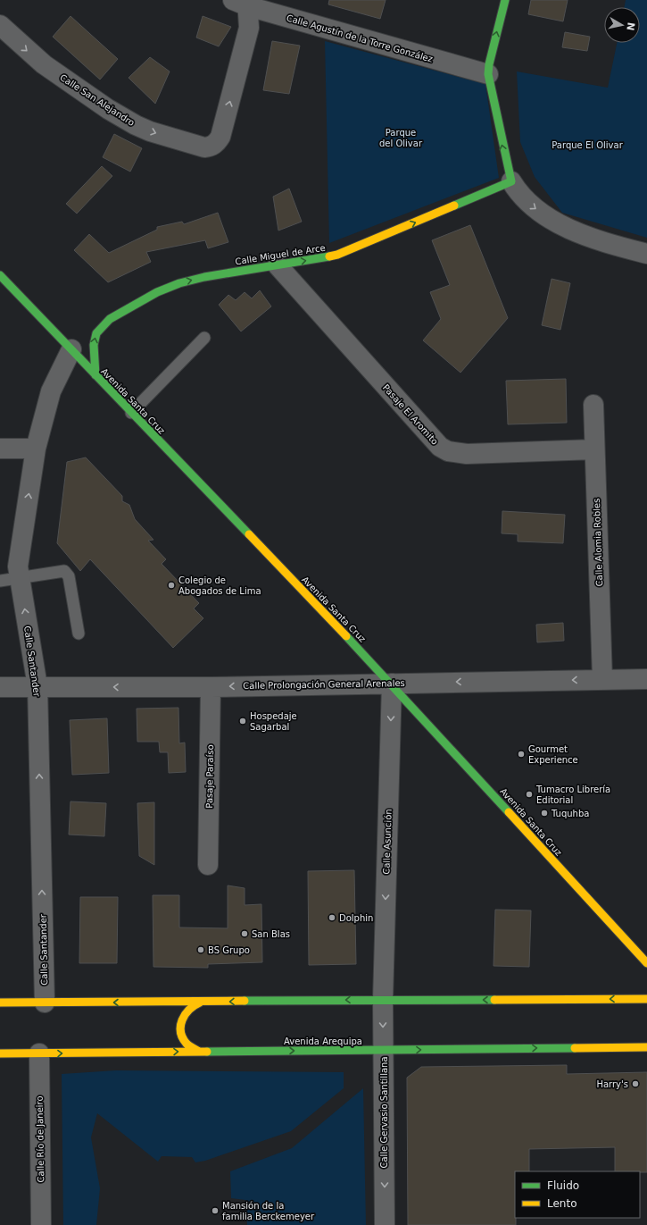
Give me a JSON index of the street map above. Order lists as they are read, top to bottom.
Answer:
{
  "streets": {
    "main road": ["Calle Miguel de Arce", "Avenida Santa Cruz", "Avenida Arequipa"],
    "street": [
      "Calle Agustín de la Torre González",
      "Calle San Alejandro",
      "Pasaje El Aromito",
      "Calle Alomia Robles",
      "Calle Santander",
      "Calle Prolongación General Arenales",
      "Pasaje Paraíso",
      "Calle Asunción",
      "Calle Gervasio Santillana",
      "Calle Río de Janeiro"
    ]
  },
  "crossings": [
    ["Calle Agustín de la Torre González", "Calle San Alejandro"],
    ["Calle Miguel de Arce", "Avenida Santa Cruz"],
    ["Calle Miguel de Arce", "Pasaje El Aromito"],
    ["Avenida Santa Cruz", "Calle Santander"],
    ["Avenida Santa Cruz", "Calle Prolongación General Arenales"],
    ["Avenida Santa Cruz", "Calle Asunción"],
    ["Pasaje El Aromito", "Calle Alomia Robles"],
    ["Calle Alomia Robles", "Calle Prolongación General Arenales"],
    ["Calle Santander", "Calle Prolongación General Arenales"],
    ["Calle Prolongación General Arenales", "Pasaje Paraíso"],
    ["Calle Prolongación General Arenales", "Calle Asunción"],
    ["Calle Asunción", "Calle Gervasio Santillana"],
    ["Avenida Arequipa", "Calle Gervasio Santillana"],
    ["Avenida Arequipa", "Calle Río de Janeiro"]
  ],
  "one_way": [
    "Calle Miguel de Arce",
    "Calle Santander",
    "Calle Prolongación General Arenales",
    "Calle Asunción",
    "Calle Gervasio Santillana"
  ],
  "parks": ["Parque del Olivar", "Parque El Olivar"],
  "places": [
    "Colegio de Abogados de Lima",
    "Hospedaje Sagarbal",
    "Gourmet Experience",
    "Tumacro Librería Editorial",
    "Tuquhba",
    "Dolphin",
    "San Blas",
    "BS Grupo",
    "Harry's",
    "Mansión de la familia Berckemeyer"
  ],
  "legend": ["Fluido", "Lento"],
  "north": "right"
}
